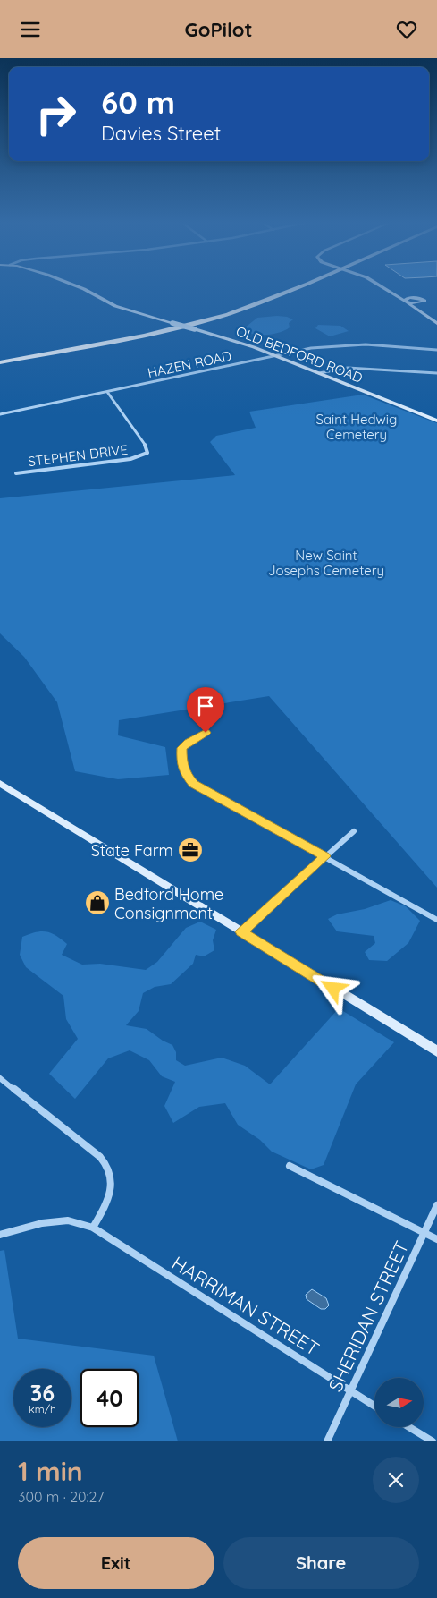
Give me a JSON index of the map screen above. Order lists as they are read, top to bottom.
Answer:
{
  "streets": {
    "street": [
      "OLD BEDFORD ROAD",
      "HAZEN ROAD",
      "STEPHEN DRIVE",
      "HARRIMAN STREET",
      "SHERIDAN STREET"
    ]
  },
  "crossings": [
    ["OLD BEDFORD ROAD", "HAZEN ROAD"],
    ["HAZEN ROAD", "STEPHEN DRIVE"],
    ["HARRIMAN STREET", "SHERIDAN STREET"]
  ],
  "parks": ["Saint Hedwig Cemetery", "New Saint Josephs Cemetery"],
  "places": {
    "office": ["State Farm"],
    "shop": ["Bedford Home Consignment"]
  },
  "north": "right",
  "page": {
    "header": "GoPilot",
    "turn": ["60 m", "Davies Street"],
    "speed": "36 km/h",
    "limit": "40",
    "heading": ["1 min", "300 m · 20:27"],
    "buttons": ["Exit", "Share"]
  }
}
